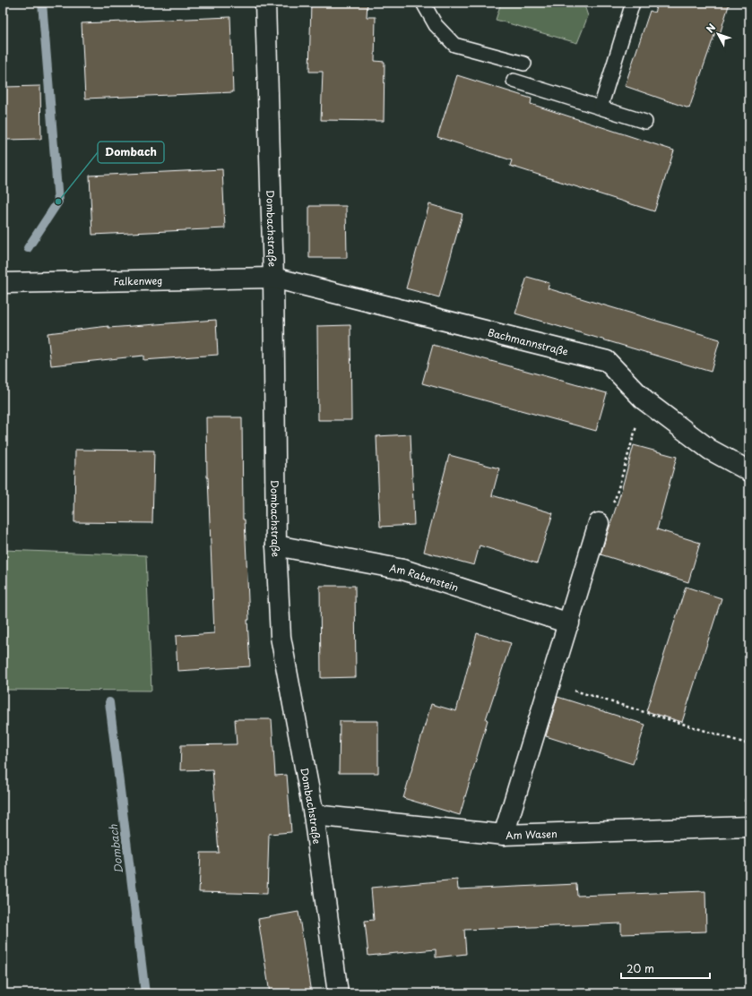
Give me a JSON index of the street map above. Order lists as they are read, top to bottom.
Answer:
{
  "streets": {
    "street": [
      "Dombachstraße",
      "Falkenweg",
      "Bachmannstraße",
      "Am Rabenstein",
      "Am Wasen"
    ]
  },
  "crossings": [
    ["Dombachstraße", "Falkenweg"],
    ["Dombachstraße", "Bachmannstraße"],
    ["Dombachstraße", "Am Rabenstein"],
    ["Dombachstraße", "Am Wasen"],
    ["Falkenweg", "Bachmannstraße"]
  ],
  "water": ["Dombach"],
  "places": ["Dombach"],
  "scale_bar": "20 m",
  "north": "top left"
}
